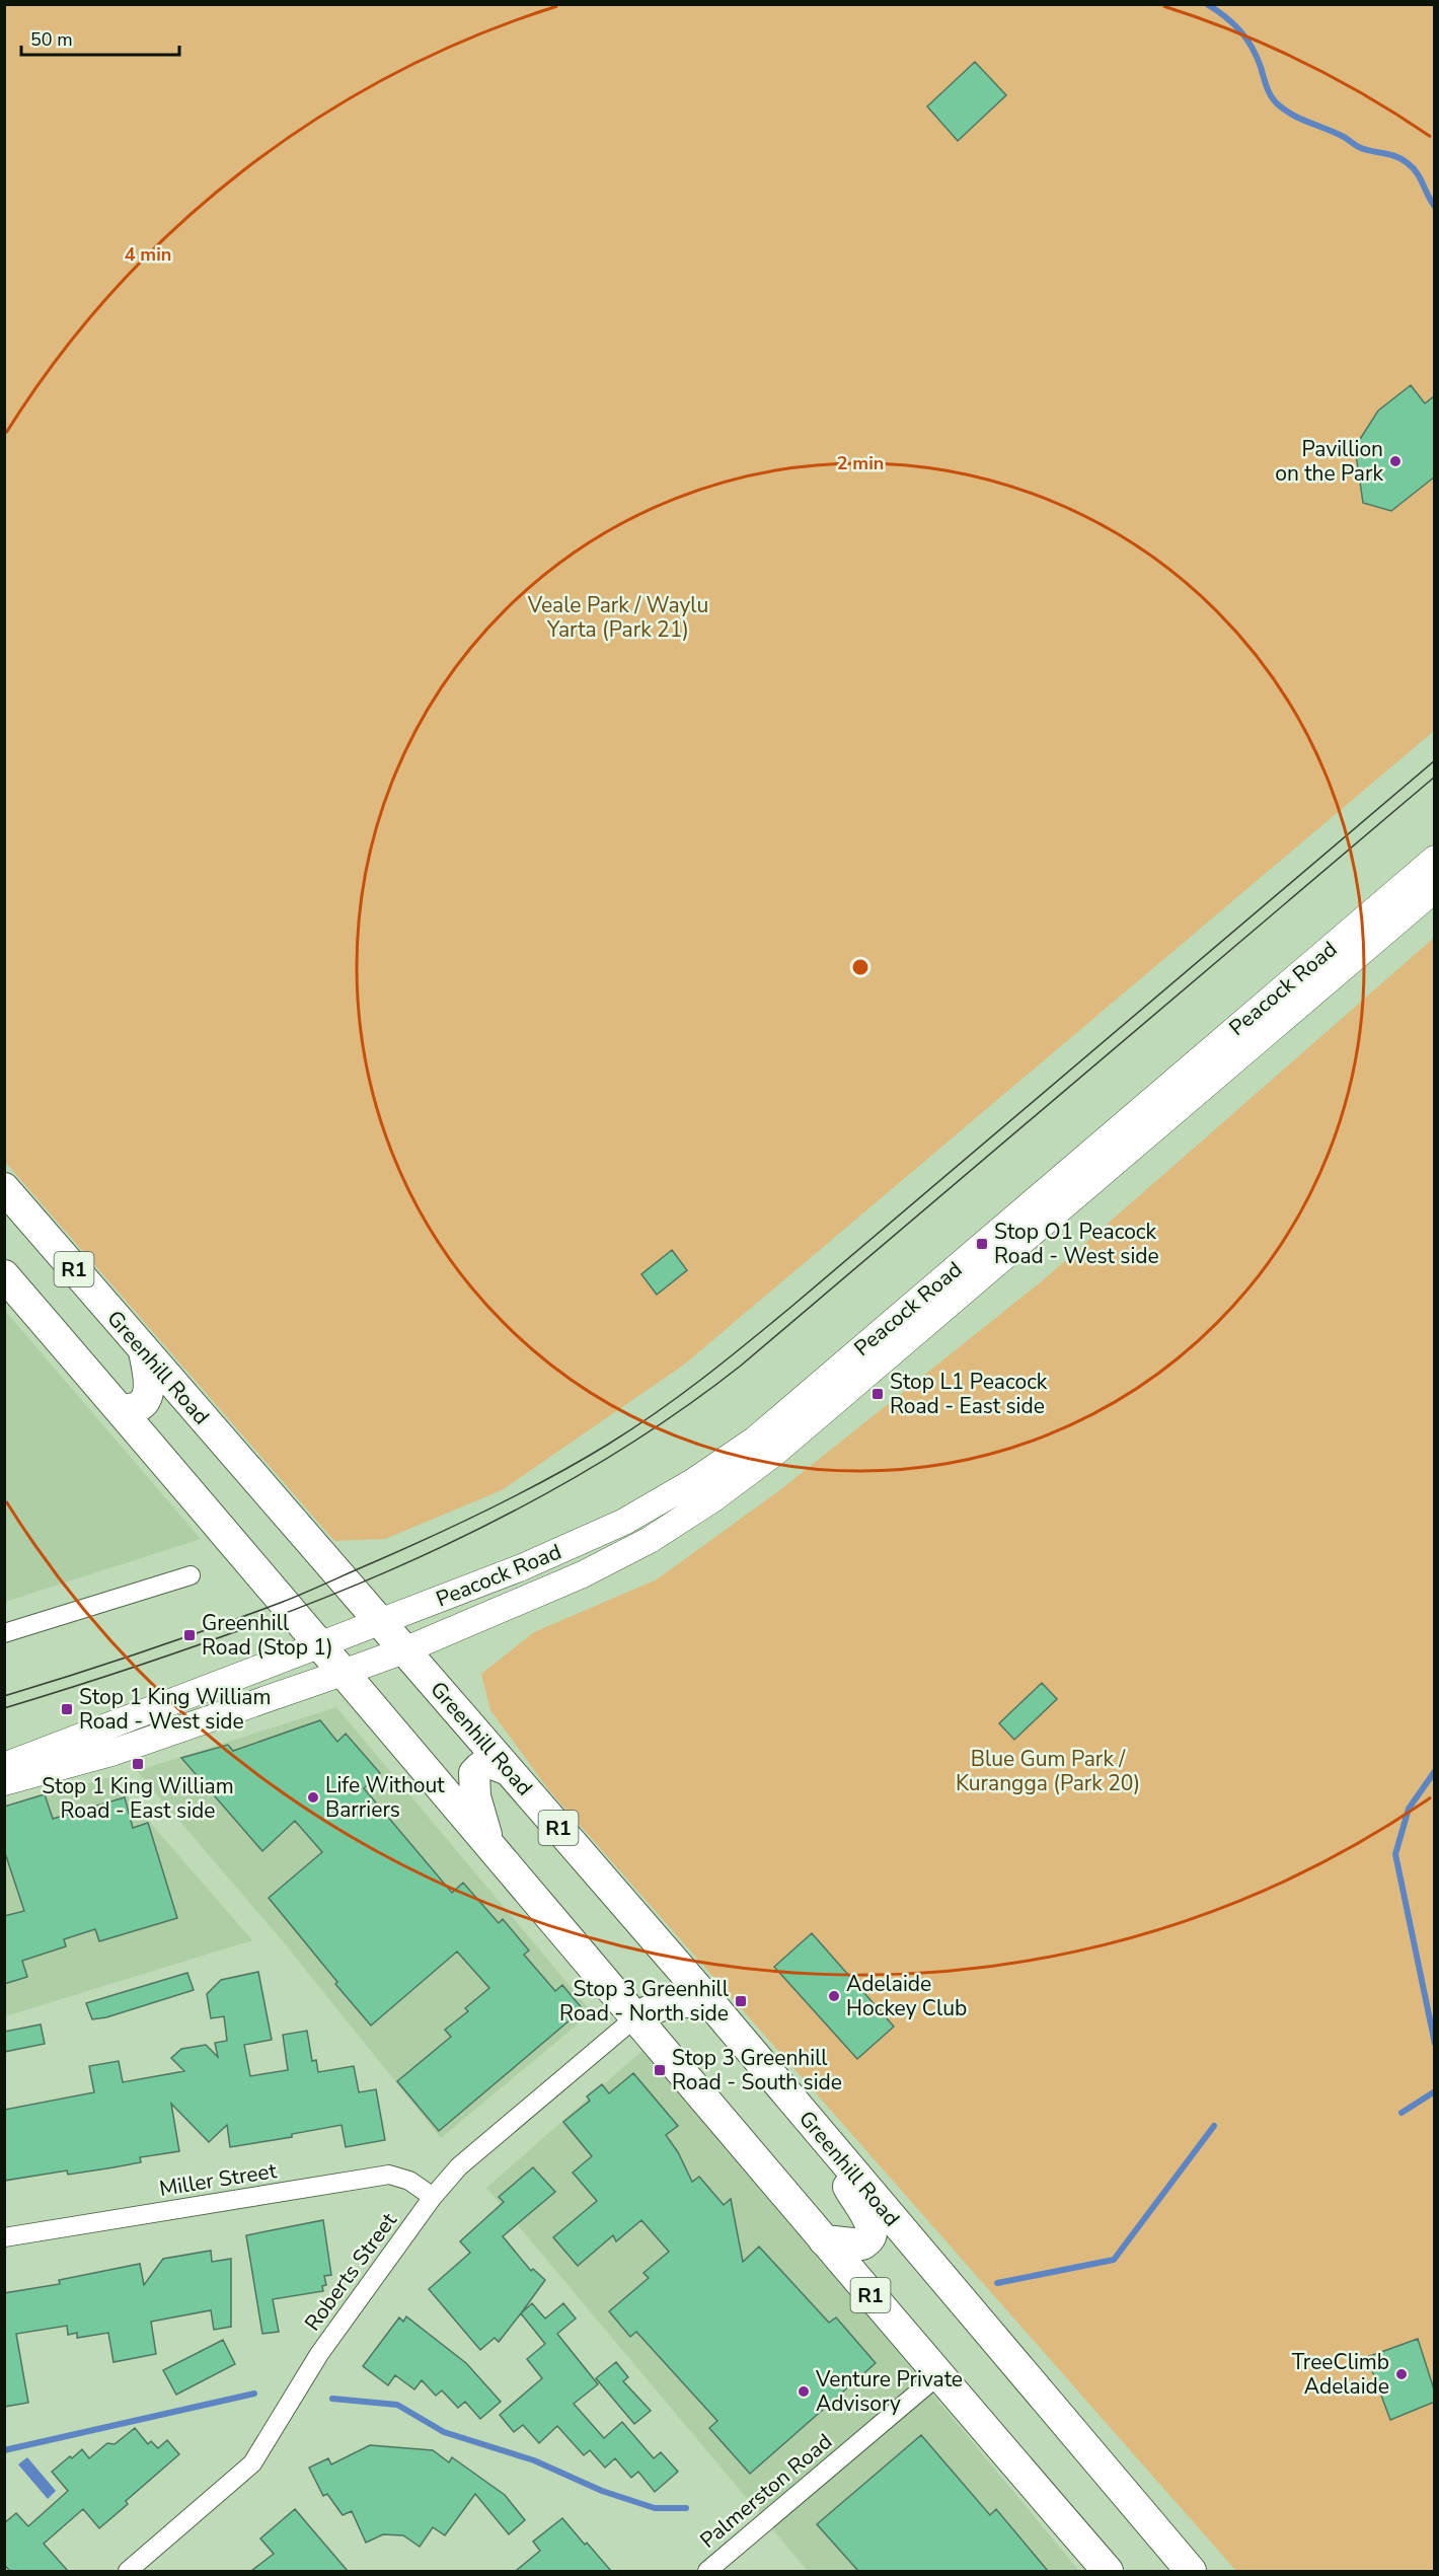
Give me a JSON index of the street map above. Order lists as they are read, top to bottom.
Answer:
{
  "streets": {
    "highway": ["R1", "Greenhill Road"],
    "main road": ["Peacock Road"],
    "street": ["Miller Street", "Roberts Street", "Palmerston Road"]
  },
  "crossings": [
    ["Peacock Road", "R1"],
    ["Peacock Road", "Greenhill Road"],
    ["R1", "Roberts Street"],
    ["R1", "Palmerston Road"],
    ["Miller Street", "Roberts Street"]
  ],
  "parks": ["Veale Park / Waylu Yarta (Park 21)", "Blue Gum Park / Kurangga (Park 20)"],
  "places": {
    "other": [
      "Pavillion on the Park",
      "Life Without Barriers",
      "Adelaide Hockey Club",
      "TreeClimb Adelaide",
      "Venture Private Advisory"
    ],
    "transit": [
      "Stop O1 Peacock Road - West side",
      "Stop L1 Peacock Road - East side",
      "Greenhill Road (Stop 1)",
      "Stop 1 King William Road - West side",
      "Stop 1 King William Road - East side",
      "Stop 3 Greenhill Road - North side",
      "Stop 3 Greenhill Road - South side"
    ]
  },
  "scale_bar": "50 m",
  "rings": ["4 min", "2 min"]
}
